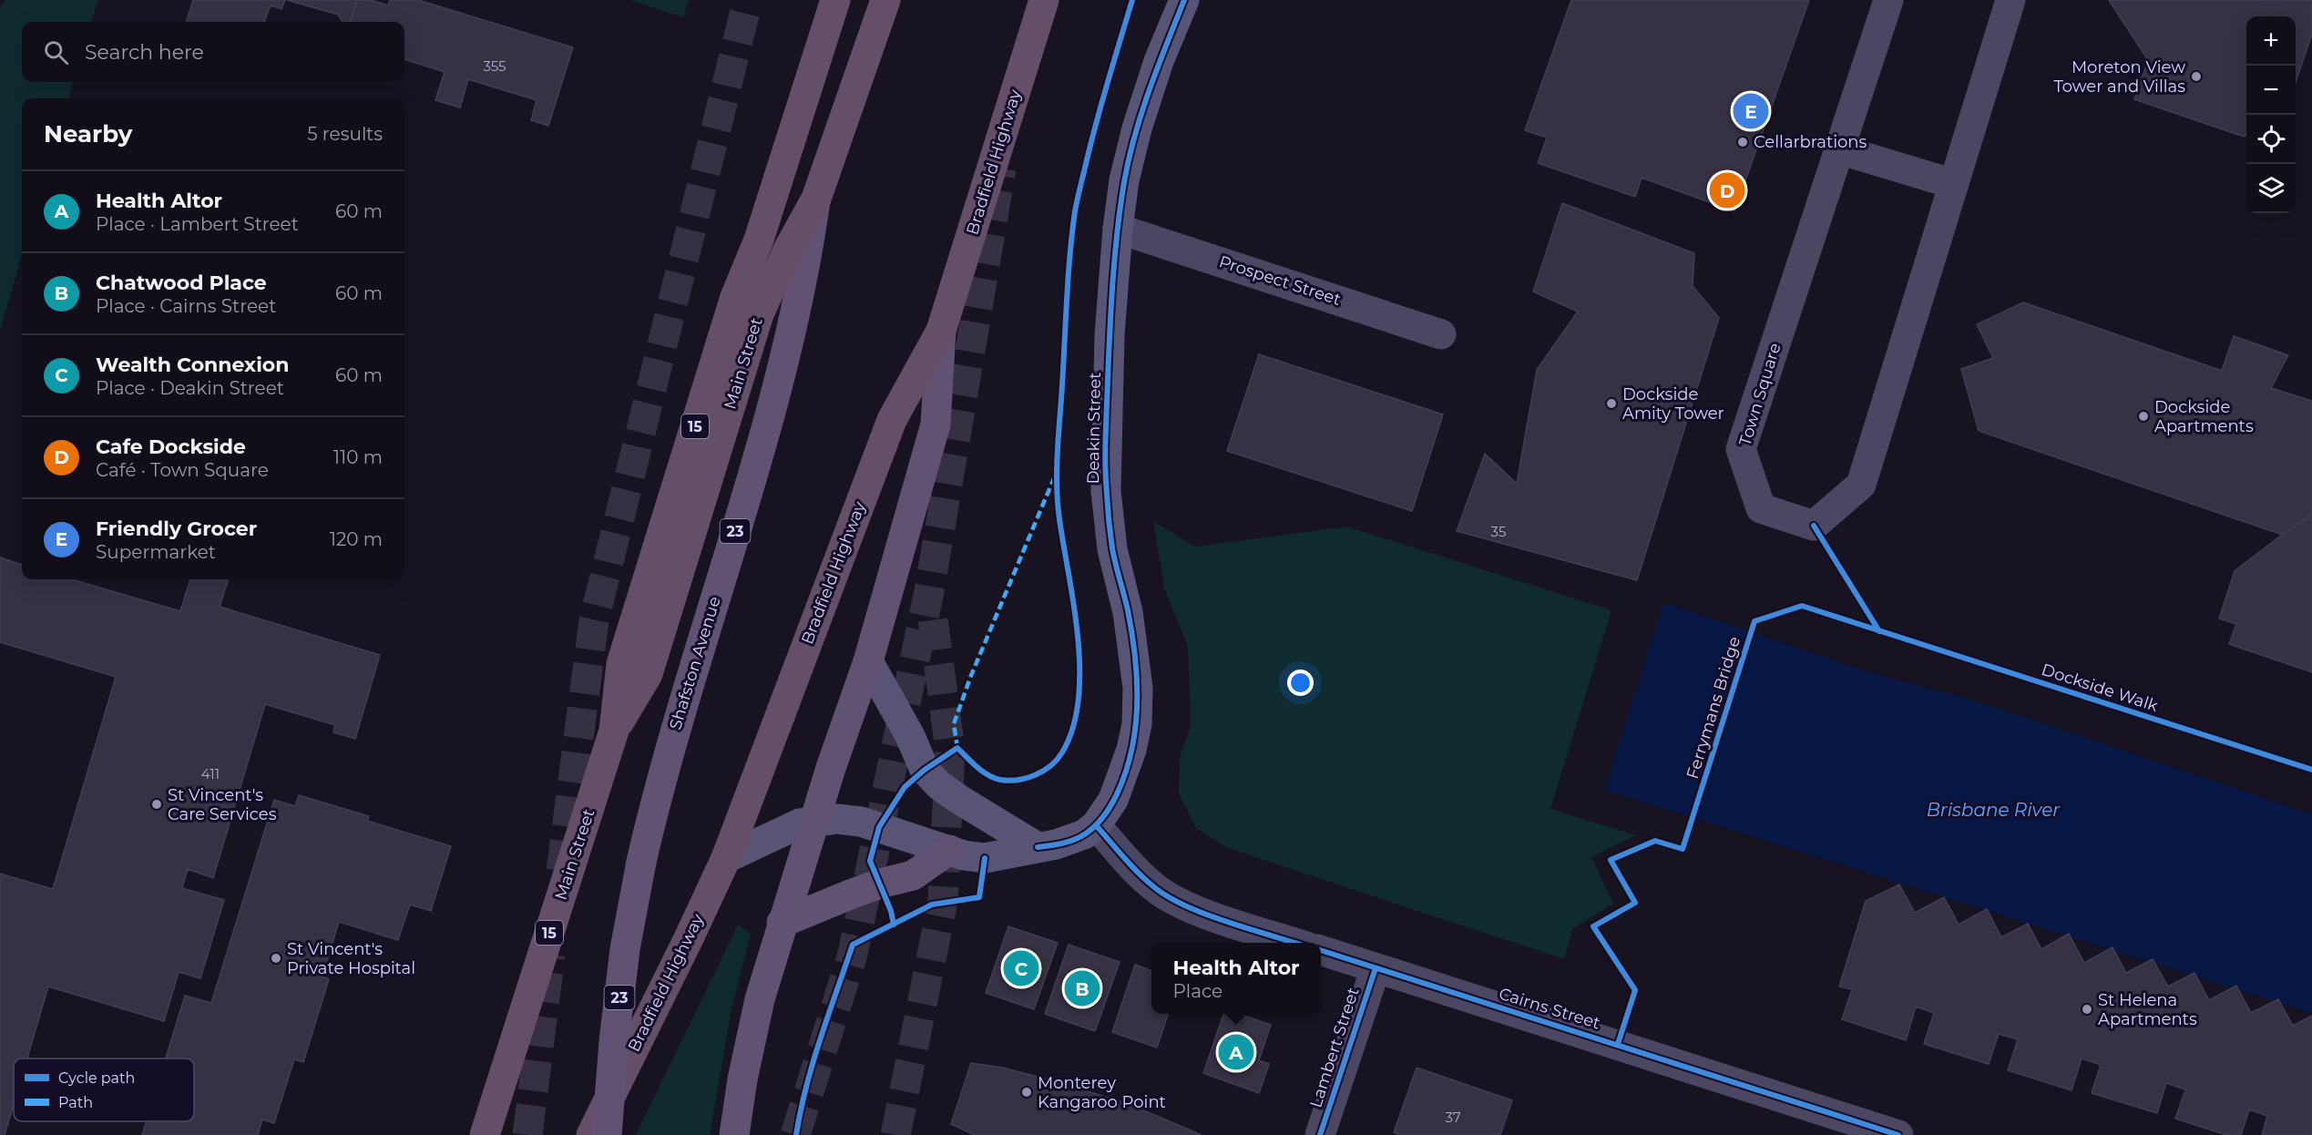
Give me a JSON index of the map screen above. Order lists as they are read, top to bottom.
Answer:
{
  "streets": {
    "highway": ["Bradfield Highway", "Main Street", "15"],
    "main road": ["23", "Shafston Avenue"],
    "street": [
      "Prospect Street",
      "Town Square",
      "Deakin Street",
      "Cairns Street",
      "Lambert Street"
    ],
    "cycle path": ["Dockside Walk"]
  },
  "crossings": [
    ["Bradfield Highway", "Deakin Street"],
    ["Prospect Street", "Deakin Street"],
    ["Main Street", "Shafston Avenue"],
    ["Cairns Street", "Lambert Street"]
  ],
  "water": ["Brisbane River"],
  "places": [
    "Moreton View Tower and Villas",
    "Cellarbrations",
    "Dockside Amity Tower",
    "Dockside Apartments",
    "St Vincent's Care Services",
    "St Vincent's Private Hospital",
    "St Helena Apartments",
    "Monterey Kangaroo Point"
  ],
  "house_numbers": [
    "355",
    "35",
    "411",
    "37"
  ],
  "legend": ["Cycle path", "Path"],
  "page": {
    "map_buttons": ["+", "−"],
    "search": "Search here",
    "pins": [
      "E",
      "D",
      "C",
      "B",
      "A"
    ],
    "heading": ["Nearby", "5 results"],
    "list": [
      {
        "mark": "A",
        "name": "Health Altor",
        "note": "Place · Lambert Street",
        "value": "60 m"
      },
      {
        "mark": "B",
        "name": "Chatwood Place",
        "note": "Place · Cairns Street",
        "value": "60 m"
      },
      {
        "mark": "C",
        "name": "Wealth Connexion",
        "note": "Place · Deakin Street",
        "value": "60 m"
      },
      {
        "mark": "D",
        "name": "Cafe Dockside",
        "note": "Café · Town Square",
        "value": "110 m"
      },
      {
        "mark": "E",
        "name": "Friendly Grocer",
        "note": "Supermarket",
        "value": "120 m"
      }
    ],
    "popup": ["Health Altor", "Place"]
  }
}
